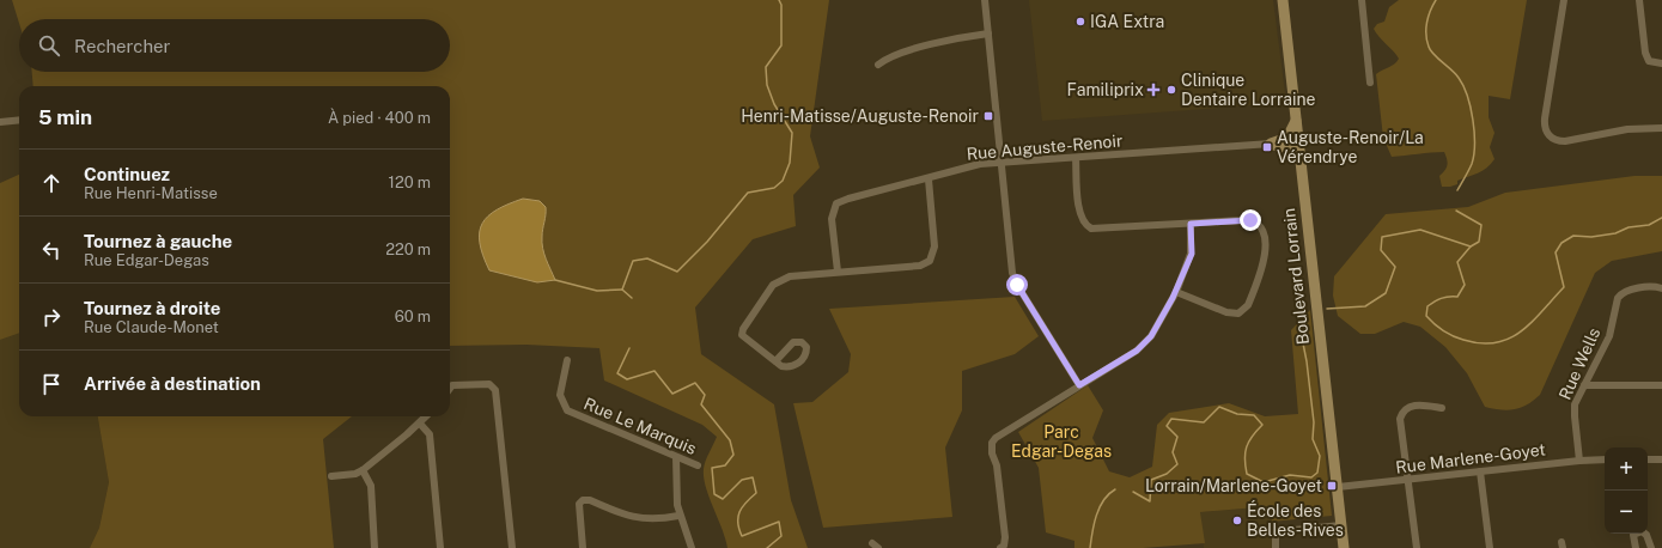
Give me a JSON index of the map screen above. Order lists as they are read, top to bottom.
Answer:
{
  "streets": {
    "main road": ["Boulevard Lorrain"],
    "street": [
      "Rue Auguste-Renoir",
      "Rue Wells",
      "Rue Le Marquis",
      "Rue Marlene-Goyet"
    ]
  },
  "crossings": [
    ["Boulevard Lorrain", "Rue Marlene-Goyet"],
    ["Rue Wells", "Rue Marlene-Goyet"]
  ],
  "parks": ["Parc Edgar-Degas"],
  "places": {
    "other": ["IGA Extra", "Clinique Dentaire Lorraine", "École des Belles-Rives"],
    "health": ["Familiprix"],
    "transit": ["Henri-Matisse/Auguste-Renoir", "Auguste-Renoir/La Vérendrye", "Lorrain/Marlene-Goyet"]
  },
  "page": {
    "search": "Rechercher",
    "heading": ["5 min", "À pied · 400 m"],
    "list": [
      ["Continuez", "Rue Henri-Matisse", "120 m"],
      ["Tournez à gauche", "Rue Edgar-Degas", "220 m"],
      ["Tournez à droite", "Rue Claude-Monet", "60 m"],
      "Arrivée à destination"
    ],
    "map_buttons": ["+", "−"]
  }
}
